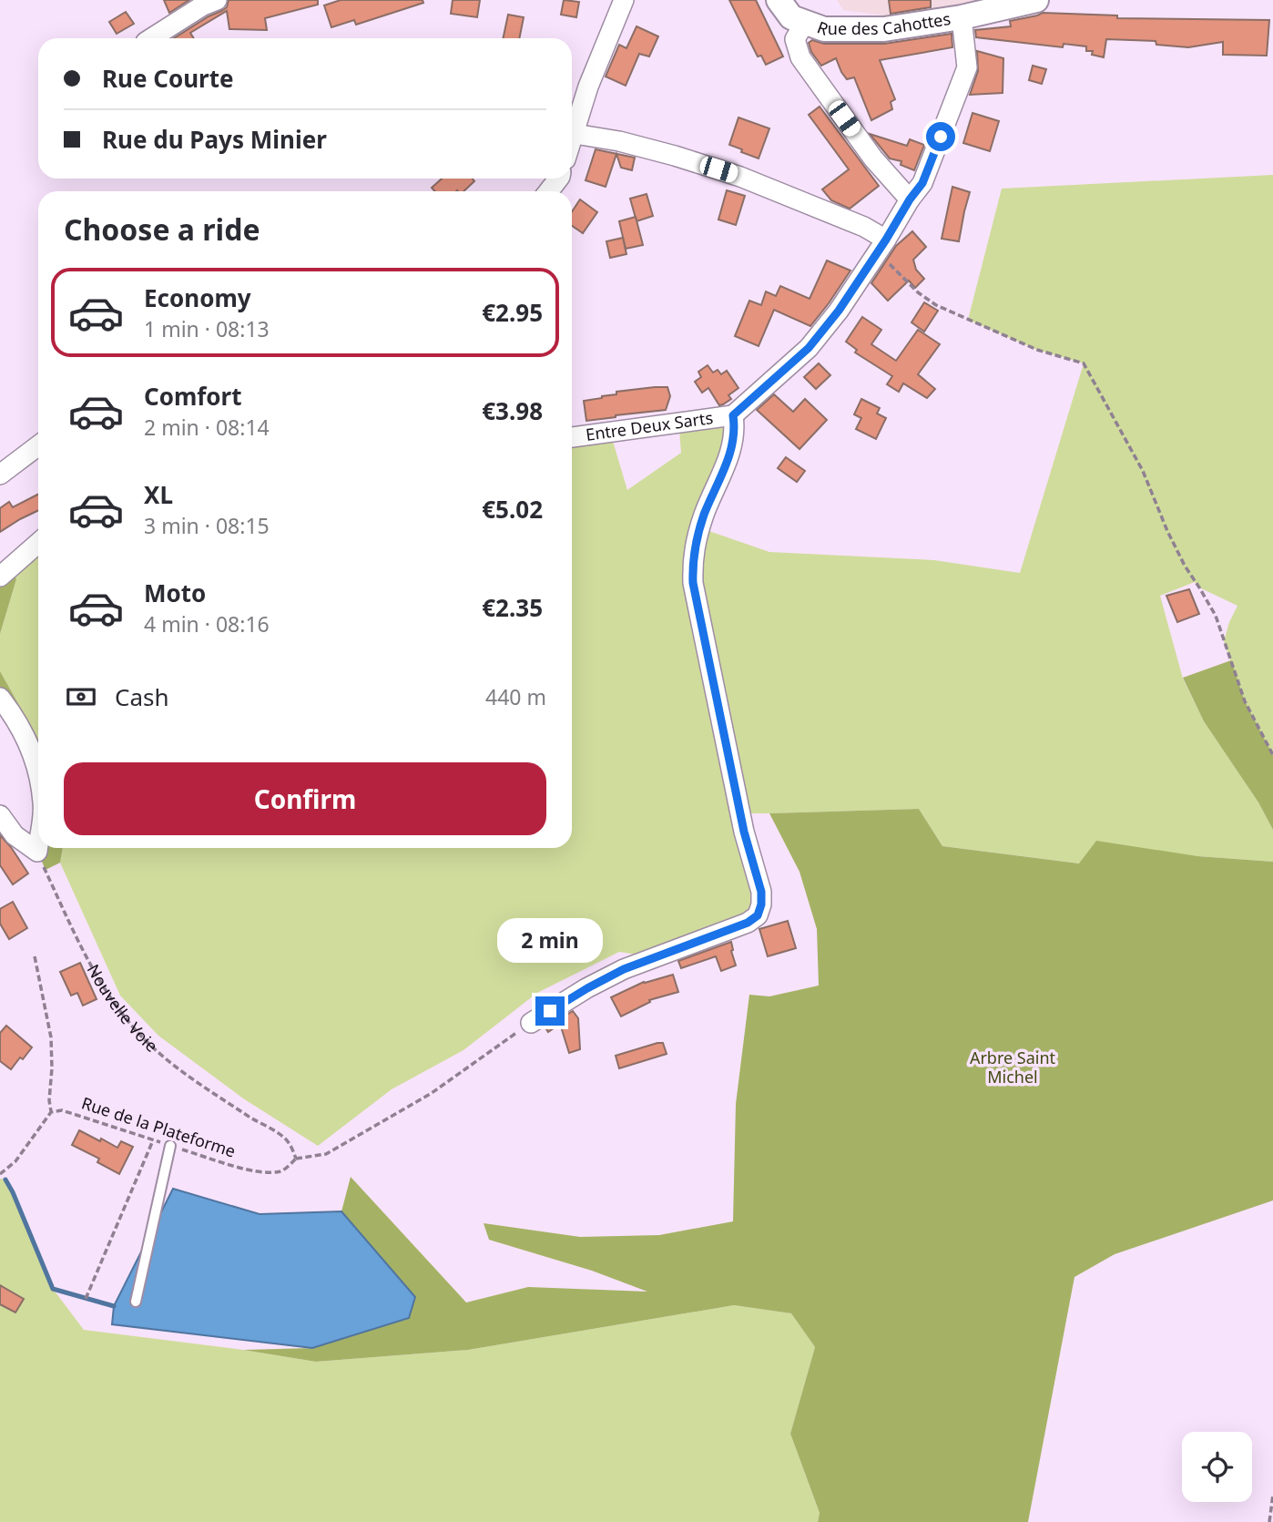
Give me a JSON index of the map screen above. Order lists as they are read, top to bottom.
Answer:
{
  "streets": {
    "street": ["Rue des Cahottes", "Entre Deux Sarts"],
    "path": ["Nouvelle Voie", "Rue de la Plateforme"]
  },
  "crossings": [
    ["Nouvelle Voie", "Rue de la Plateforme"]
  ],
  "parks": ["Arbre Saint Michel"],
  "page": {
    "banner": ["Rue Courte", "Rue du Pays Minier"],
    "heading": "Choose a ride",
    "list": [
      {
        "name": "Economy",
        "note": "1 min · 08:13",
        "value": "€2.95"
      },
      {
        "name": "Comfort",
        "note": "2 min · 08:14",
        "value": "€3.98"
      },
      {
        "name": "XL",
        "note": "3 min · 08:15",
        "value": "€5.02"
      },
      {
        "name": "Moto",
        "note": "4 min · 08:16",
        "value": "€2.35"
      }
    ],
    "pay": ["Cash", "440 m"],
    "buttons": "Confirm",
    "bubble": "2 min"
  }
}
